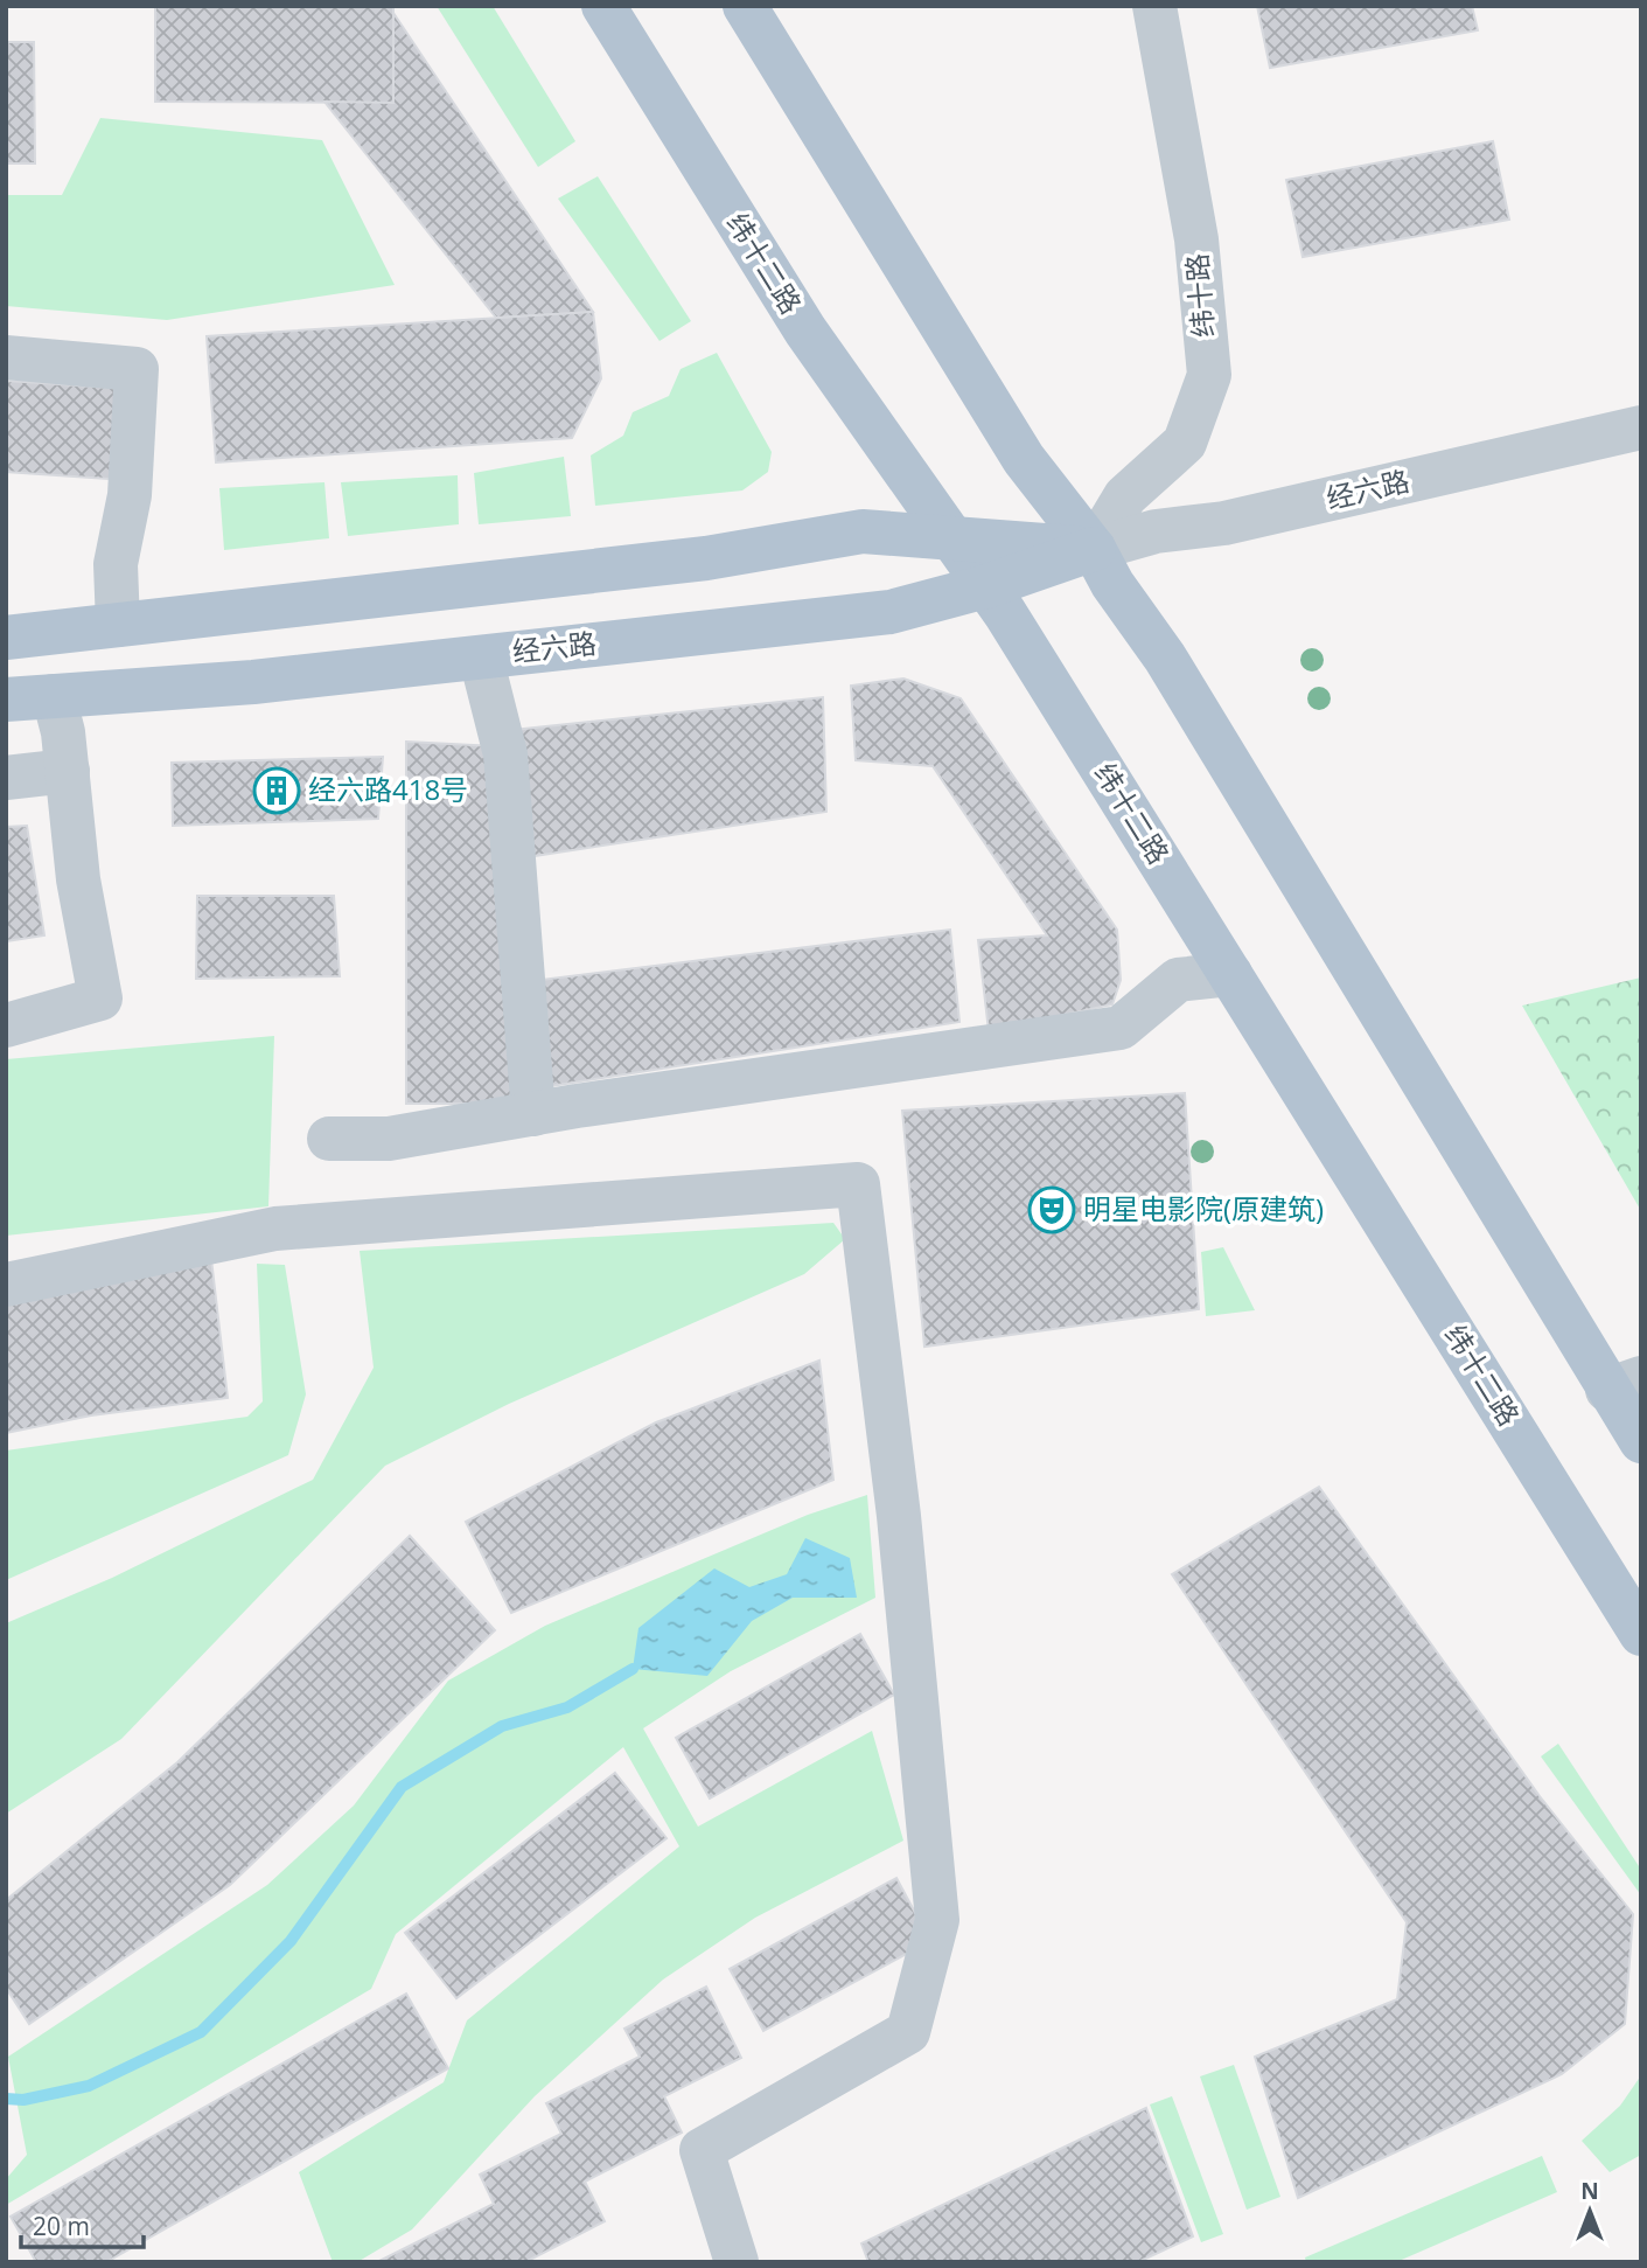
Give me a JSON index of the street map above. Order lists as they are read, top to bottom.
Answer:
{
  "streets": {
    "main road": ["纬十二路", "经六路"],
    "street": ["纬十路"]
  },
  "crossings": [
    ["纬十二路", "经六路"],
    ["纬十路", "经六路"]
  ],
  "places": {
    "building": ["经六路418号"],
    "theatre": ["明星电影院(原建筑)"]
  },
  "scale_bar": "20 m",
  "north": "top"
}
